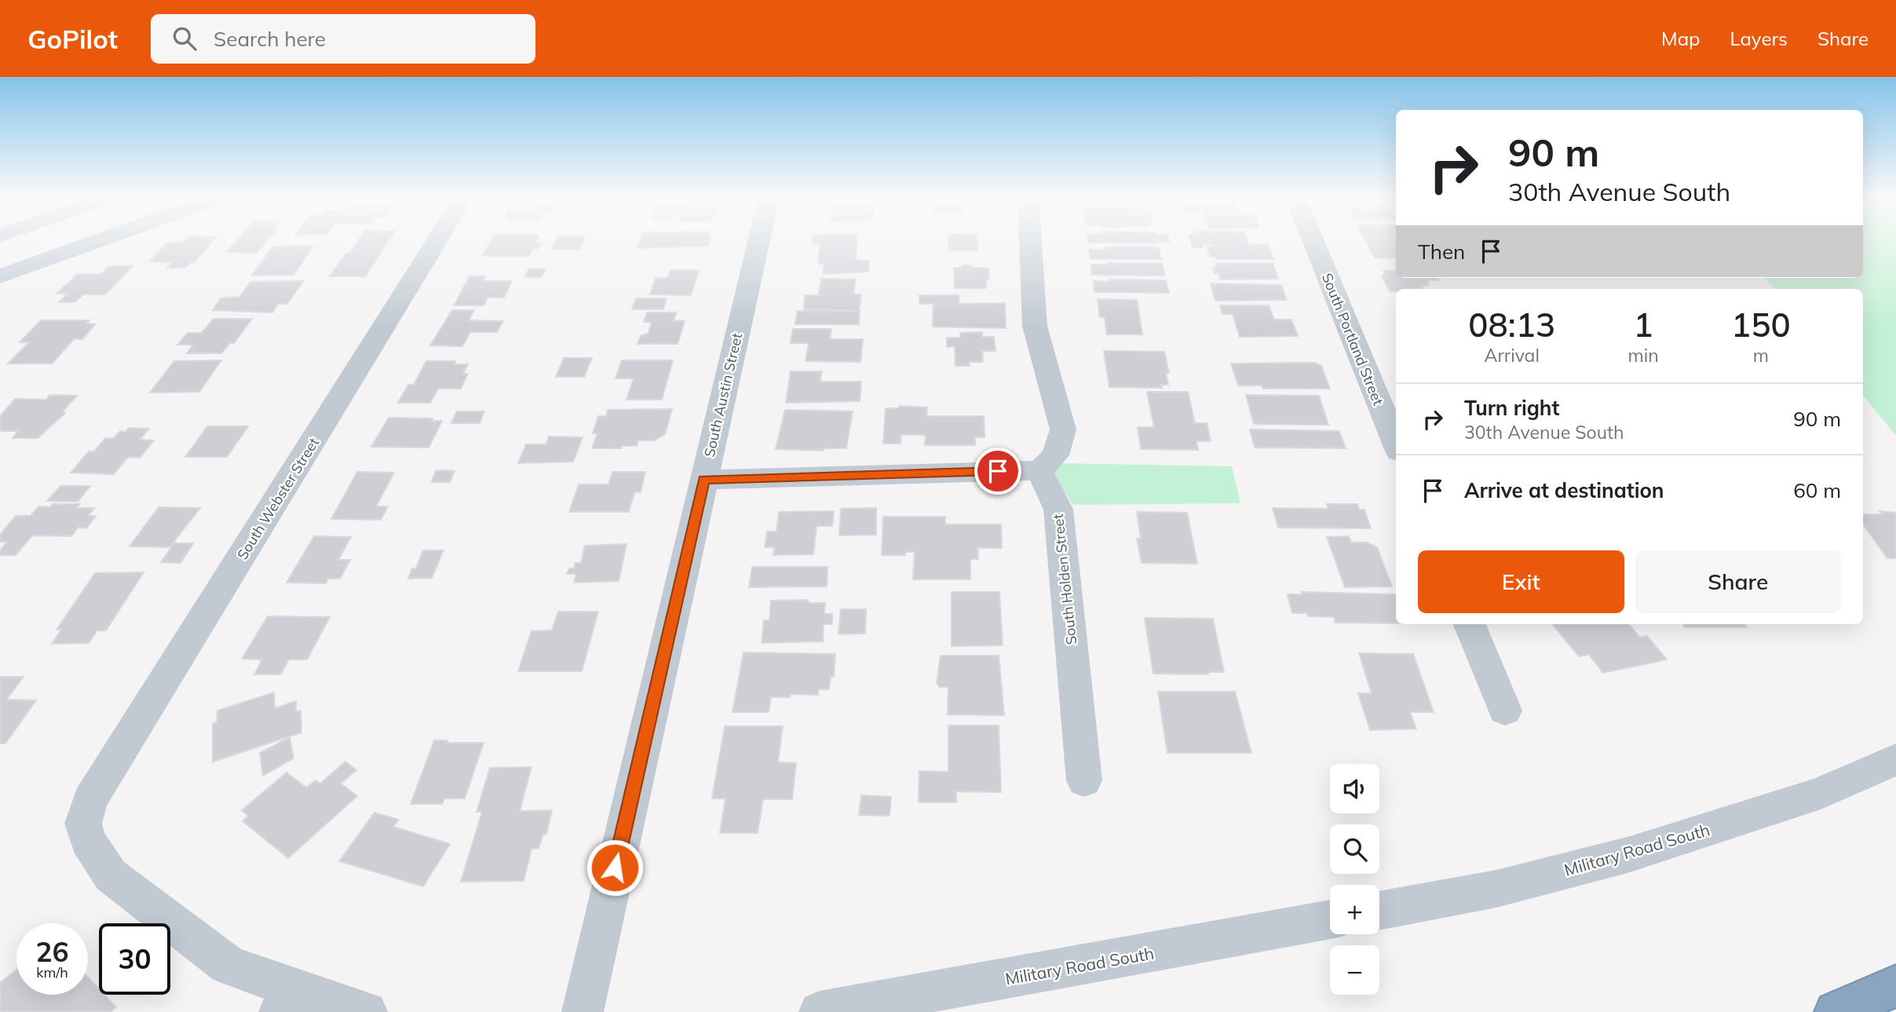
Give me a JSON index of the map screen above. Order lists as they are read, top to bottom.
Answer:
{
  "streets": {
    "street": [
      "South Portland Street",
      "South Austin Street",
      "South Webster Street",
      "South Holden Street",
      "Military Road South"
    ]
  },
  "page": {
    "header": "GoPilot",
    "search": "Search here",
    "nav": ["Map", "Layers", "Share"],
    "turn": ["90 m", "30th Avenue South"],
    "then": "Then",
    "eta": [
      "08:13",
      "Arrival",
      "1",
      "min",
      "150",
      "m"
    ],
    "list": [
      {
        "name": "Turn right",
        "note": "30th Avenue South",
        "value": "90 m"
      },
      {
        "name": "Arrive at destination",
        "value": "60 m"
      }
    ],
    "buttons": ["Exit", "Share"],
    "map_buttons": ["+", "−"],
    "speed": "26 km/h",
    "limit": "30"
  }
}
